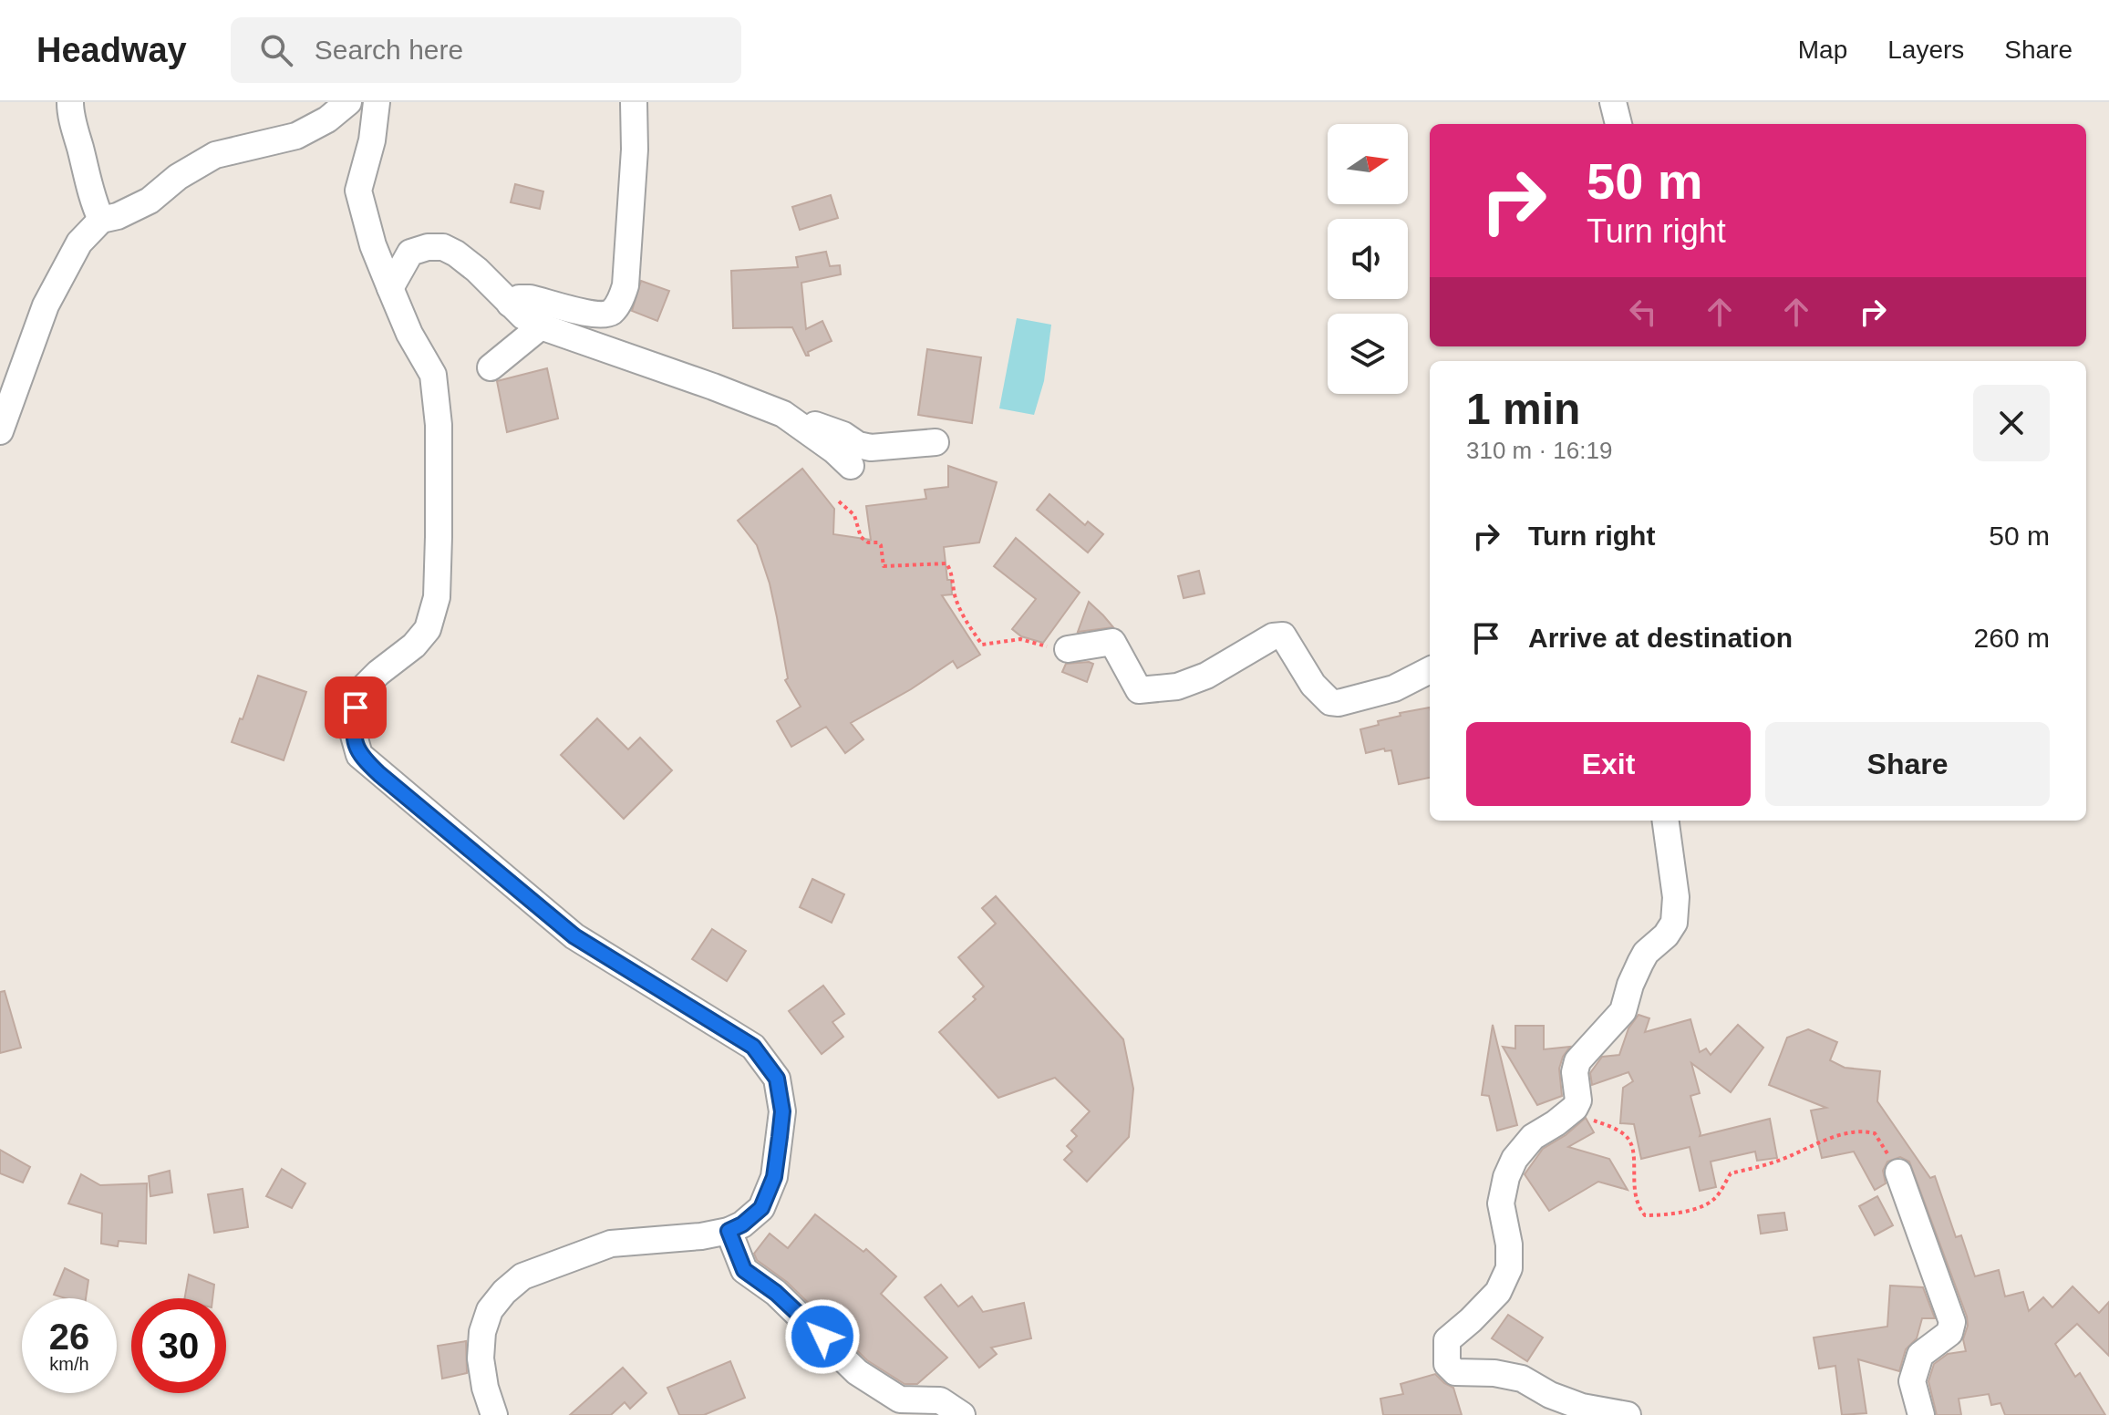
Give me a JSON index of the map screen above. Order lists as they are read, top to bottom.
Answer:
{
  "north": "right",
  "page": {
    "header": "Headway",
    "search": "Search here",
    "nav": ["Map", "Layers", "Share"],
    "turn": ["50 m", "Turn right"],
    "heading": ["1 min", "310 m · 16:19"],
    "list": [
      {
        "name": "Turn right",
        "value": "50 m"
      },
      {
        "name": "Arrive at destination",
        "value": "260 m"
      }
    ],
    "buttons": ["Exit", "Share"],
    "speed": "26 km/h",
    "limit": "30"
  }
}
